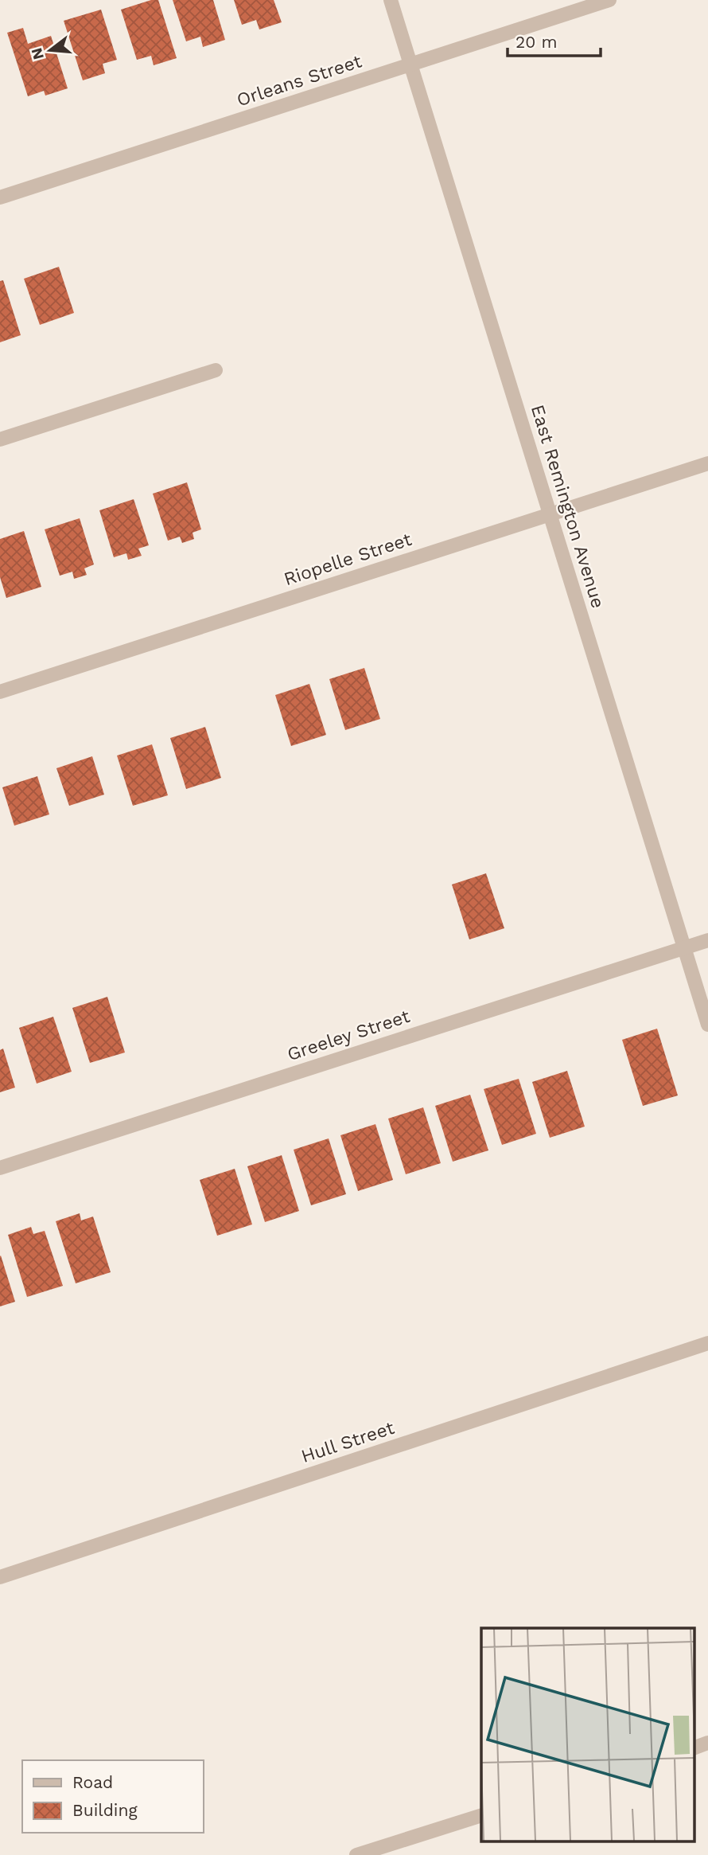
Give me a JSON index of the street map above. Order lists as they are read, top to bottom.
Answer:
{
  "streets": {
    "street": [
      "Orleans Street",
      "East Remington Avenue",
      "Riopelle Street",
      "Greeley Street",
      "Hull Street"
    ]
  },
  "crossings": [
    ["Orleans Street", "East Remington Avenue"],
    ["East Remington Avenue", "Riopelle Street"],
    ["East Remington Avenue", "Greeley Street"]
  ],
  "legend": ["Road", "Building"],
  "scale_bar": "20 m",
  "north": "left"
}
